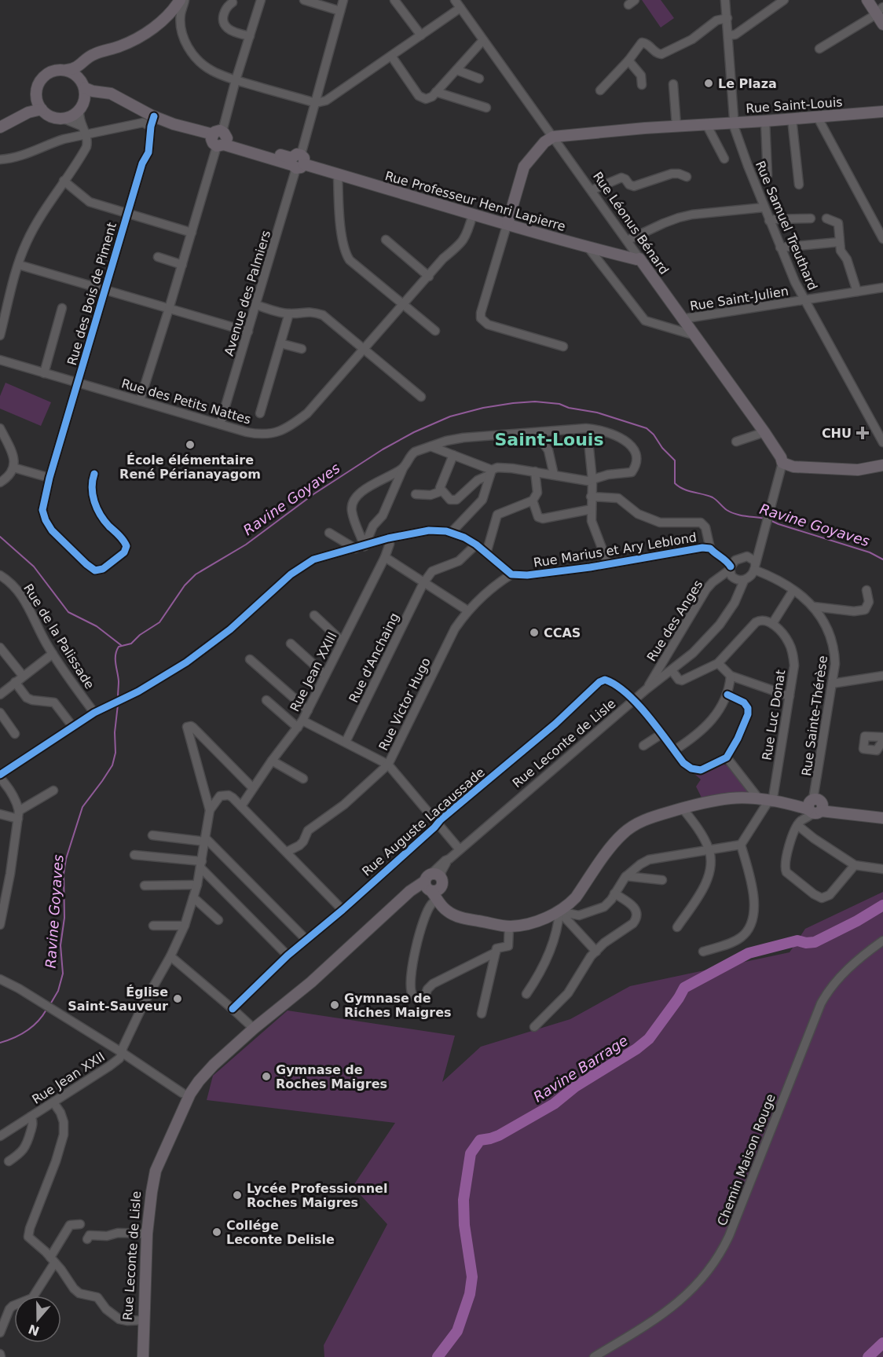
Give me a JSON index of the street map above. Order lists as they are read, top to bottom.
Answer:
{
  "streets": {
    "main road": [
      "Rue Saint-Louis",
      "Rue Professeur Henri Lapierre",
      "Rue Léonus Bénard",
      "Rue Leconte de Lisle"
    ],
    "street": [
      "Rue Samuel Treuthard",
      "Avenue des Palmiers",
      "Rue des Bois de Piment",
      "Rue Saint-Julien",
      "Rue des Petits Nattes",
      "Rue Marius et Ary Leblond",
      "Rue des Anges",
      "Rue de la Palissade",
      "Rue d'Anchaing",
      "Rue Jean XXIII",
      "Rue Victor Hugo",
      "Rue Luc Donat",
      "Rue Sainte-Thérèse",
      "Rue Auguste Lacaussade",
      "Rue Jean XXII",
      "Chemin Maison Rouge"
    ]
  },
  "crossings": [
    ["Rue Saint-Louis", "Rue Léonus Bénard"],
    ["Rue Saint-Louis", "Rue Samuel Treuthard"],
    ["Rue Professeur Henri Lapierre", "Rue Léonus Bénard"],
    ["Rue Professeur Henri Lapierre", "Avenue des Palmiers"],
    ["Rue Professeur Henri Lapierre", "Rue des Bois de Piment"],
    ["Rue Professeur Henri Lapierre", "Rue des Petits Nattes"],
    ["Rue Léonus Bénard", "Rue Saint-Julien"],
    ["Rue Samuel Treuthard", "Rue Saint-Julien"],
    ["Avenue des Palmiers", "Rue des Petits Nattes"],
    ["Rue des Bois de Piment", "Rue des Petits Nattes"],
    ["Rue Marius et Ary Leblond", "Rue des Anges"],
    ["Rue Marius et Ary Leblond", "Rue Victor Hugo"],
    ["Rue Marius et Ary Leblond", "Rue Sainte-Thérèse"],
    ["Rue Marius et Ary Leblond", "Rue Leconte de Lisle"],
    ["Rue des Anges", "Rue Sainte-Thérèse"],
    ["Rue des Anges", "Rue Leconte de Lisle"],
    ["Rue Jean XXIII", "Rue Jean XXII"],
    ["Rue Sainte-Thérèse", "Rue Leconte de Lisle"],
    ["Rue Leconte de Lisle", "Rue Auguste Lacaussade"]
  ],
  "districts": ["Saint-Louis"],
  "water": ["Ravine Goyaves", "Ravine Barrage"],
  "places": {
    "other": [
      "Le Plaza",
      "École élémentaire René Périanayagom",
      "CCAS",
      "Église Saint-Sauveur",
      "Gymnase de Riches Maigres",
      "Gymnase de Roches Maigres",
      "Lycée Professionnel Roches Maigres",
      "Collége Leconte Delisle"
    ],
    "health": ["CHU"]
  },
  "north": "bottom"
}
